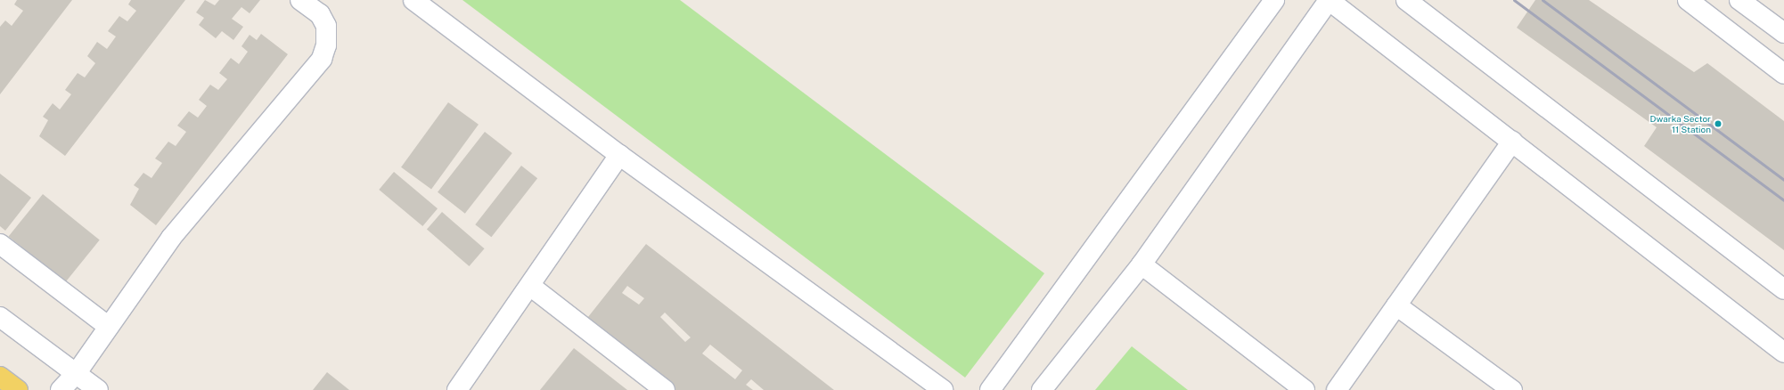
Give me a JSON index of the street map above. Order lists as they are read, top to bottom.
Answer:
{
  "places": ["Dwarka Sector 11 Station"]
}
